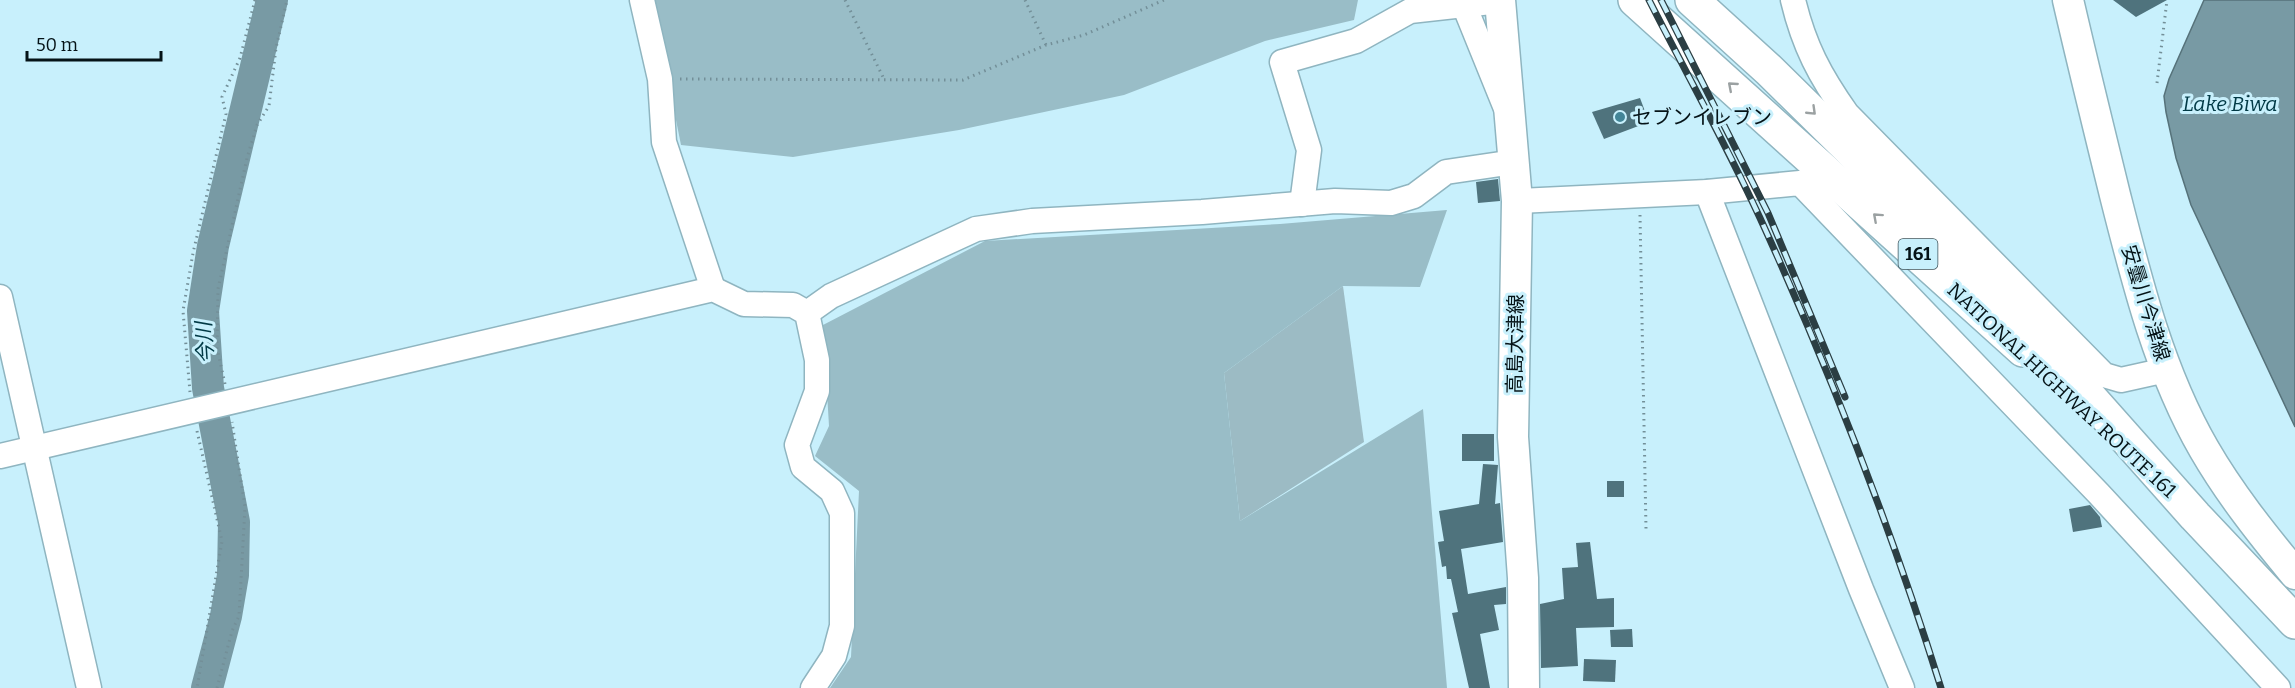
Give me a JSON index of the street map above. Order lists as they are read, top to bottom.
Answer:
{
  "streets": {
    "highway": ["161", "NATIONAL HIGHWAY ROUTE 161"],
    "main road": ["安曇川今津線", "高島大津線"]
  },
  "water": ["Lake Biwa", "今川"],
  "places": ["セブンイレブン"],
  "scale_bar": "50 m"
}
